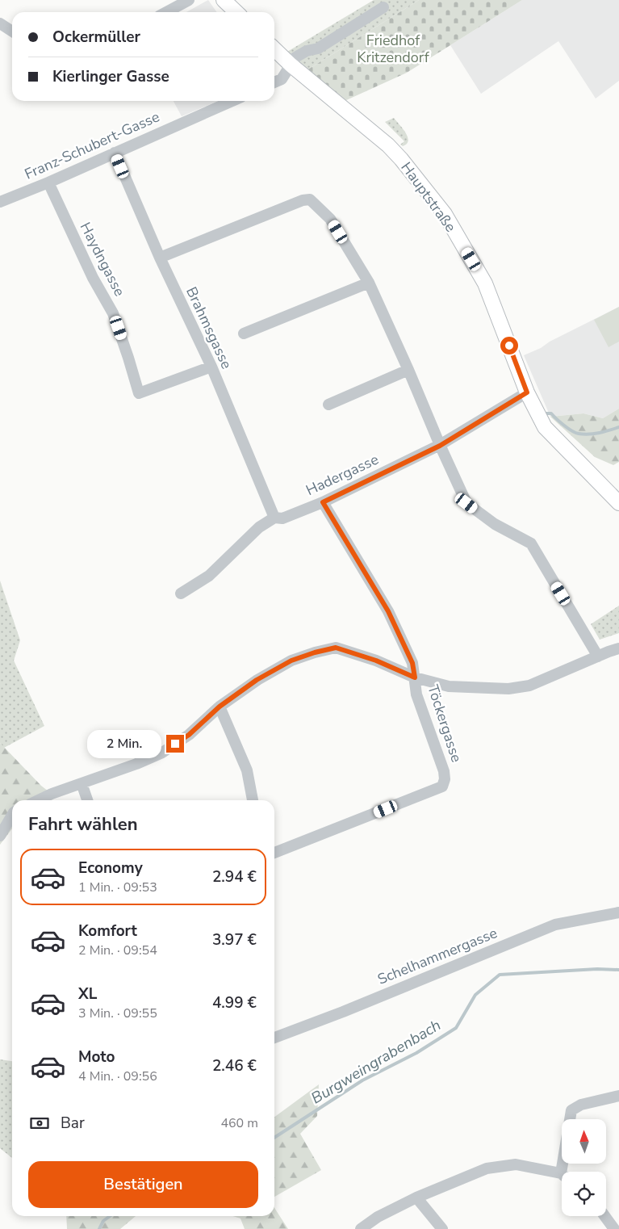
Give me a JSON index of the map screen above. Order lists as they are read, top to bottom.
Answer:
{
  "streets": {
    "main road": ["Hauptstraße"],
    "street": [
      "Franz-Schubert-Gasse",
      "Haydngasse",
      "Brahmsgasse",
      "Hadergasse",
      "Töckergasse",
      "Schelhammergasse"
    ]
  },
  "crossings": [
    ["Franz-Schubert-Gasse", "Haydngasse"],
    ["Franz-Schubert-Gasse", "Brahmsgasse"],
    ["Hauptstraße", "Hadergasse"],
    ["Haydngasse", "Brahmsgasse"],
    ["Brahmsgasse", "Hadergasse"]
  ],
  "water": ["Burgweingrabenbach"],
  "parks": ["Friedhof Kritzendorf"],
  "north": "top",
  "page": {
    "banner": ["Ockermüller", "Kierlinger Gasse"],
    "bubble": "2 Min.",
    "heading": "Fahrt wählen",
    "list": [
      {
        "name": "Economy",
        "note": "1 Min. · 09:53",
        "value": "2.94 €"
      },
      {
        "name": "Komfort",
        "note": "2 Min. · 09:54",
        "value": "3.97 €"
      },
      {
        "name": "XL",
        "note": "3 Min. · 09:55",
        "value": "4.99 €"
      },
      {
        "name": "Moto",
        "note": "4 Min. · 09:56",
        "value": "2.46 €"
      }
    ],
    "pay": ["Bar", "460 m"],
    "buttons": "Bestätigen"
  }
}
